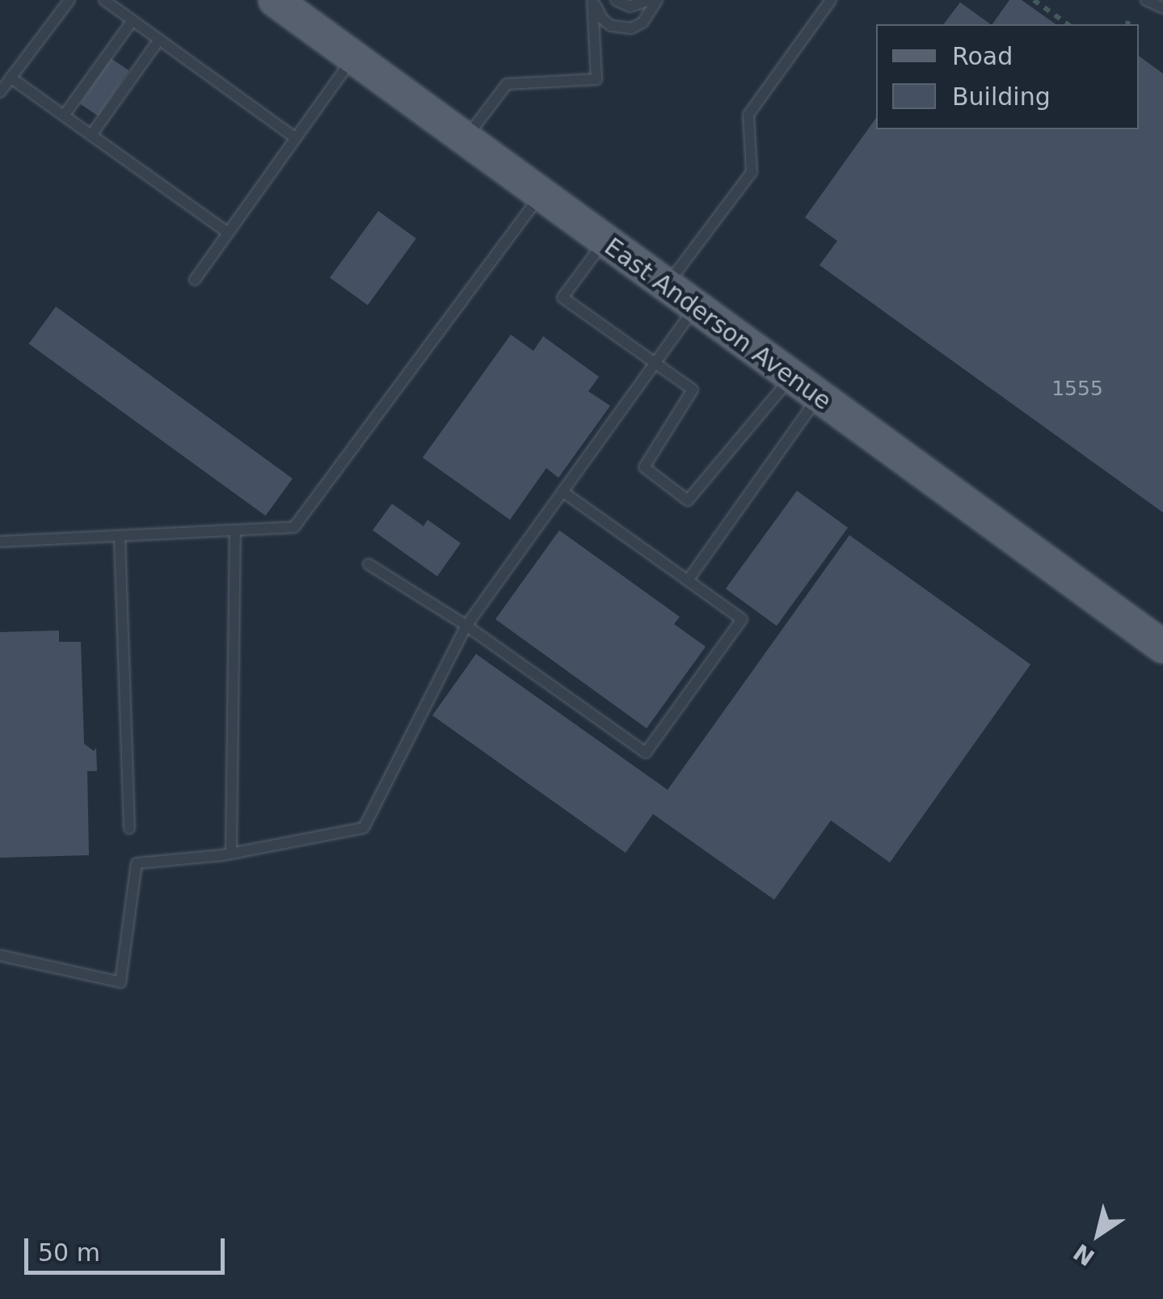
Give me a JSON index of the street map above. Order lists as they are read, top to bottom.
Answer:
{
  "streets": {
    "main road": ["East Anderson Avenue"]
  },
  "house_numbers": ["1555"],
  "legend": ["Road", "Building"],
  "scale_bar": "50 m",
  "north": "bottom left"
}
